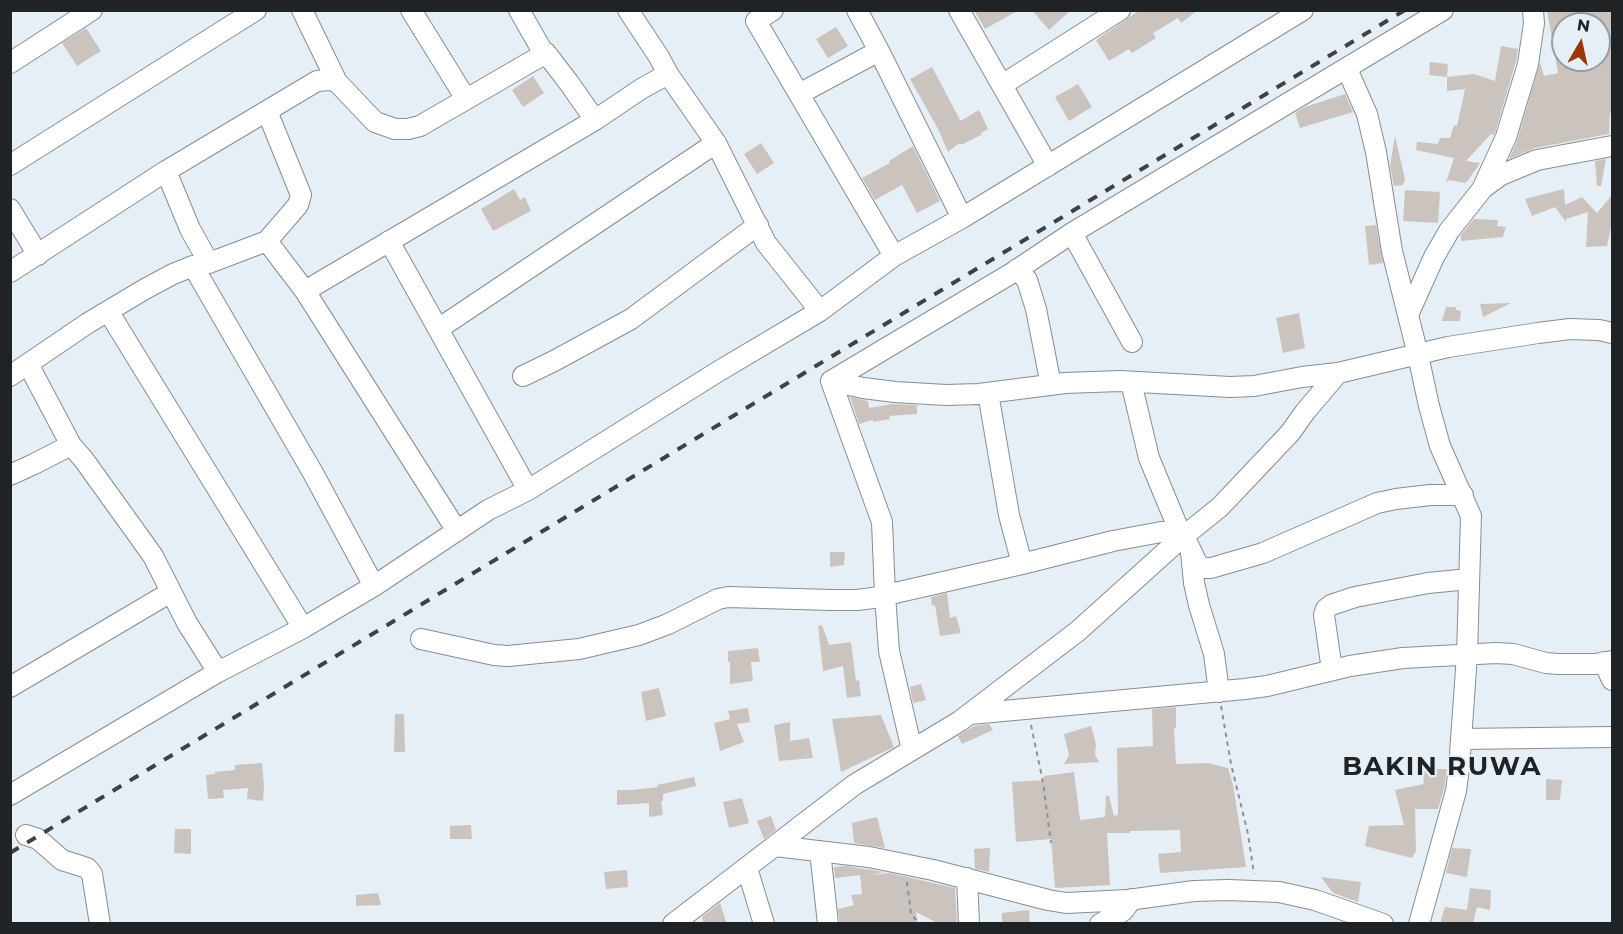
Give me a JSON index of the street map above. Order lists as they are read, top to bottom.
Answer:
{
  "districts": ["BAKIN RUWA"],
  "north": "top"
}
